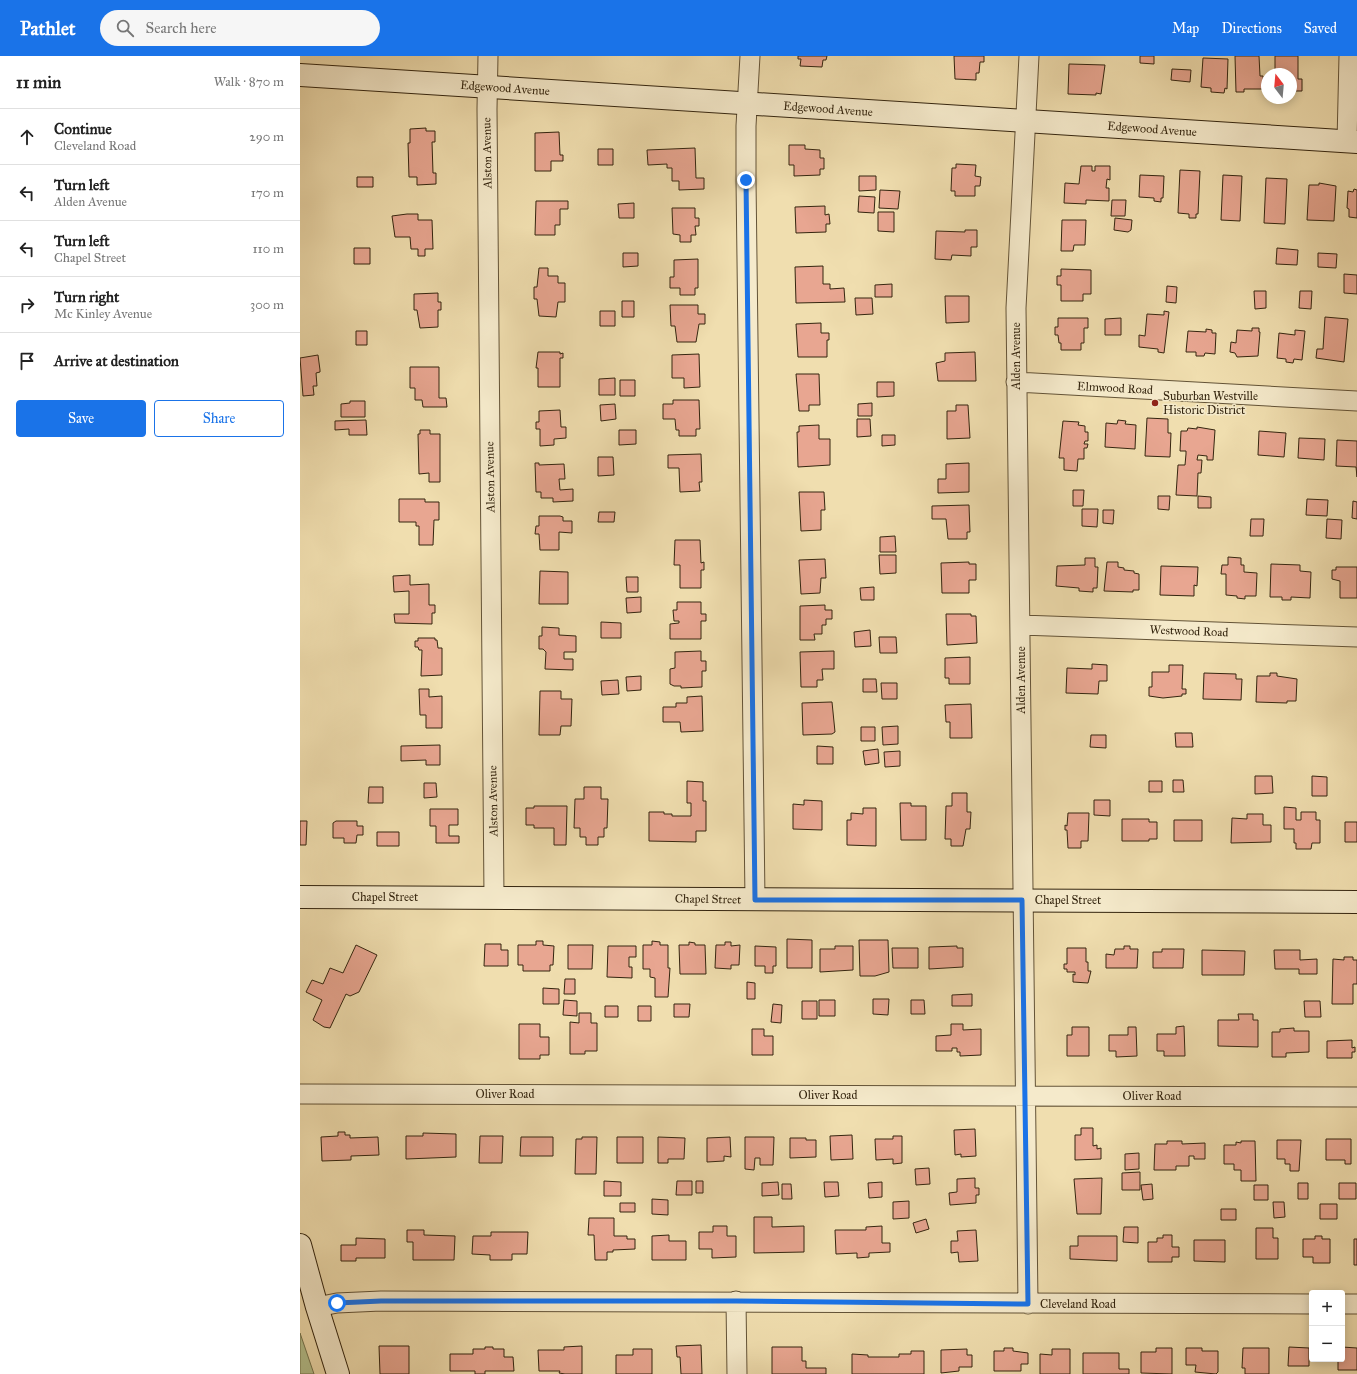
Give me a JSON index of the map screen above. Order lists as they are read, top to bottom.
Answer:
{
  "streets": {
    "street": [
      "Edgewood Avenue",
      "Alston Avenue",
      "Alden Avenue",
      "Elmwood Road",
      "Westwood Road",
      "Chapel Street",
      "Oliver Road",
      "Cleveland Road"
    ]
  },
  "crossings": [
    ["Edgewood Avenue", "Alston Avenue"],
    ["Edgewood Avenue", "Alden Avenue"],
    ["Alston Avenue", "Chapel Street"],
    ["Alden Avenue", "Elmwood Road"],
    ["Alden Avenue", "Westwood Road"],
    ["Alden Avenue", "Chapel Street"],
    ["Alden Avenue", "Oliver Road"],
    ["Alden Avenue", "Cleveland Road"]
  ],
  "places": ["Suburban Westville Historic District"],
  "north": "top",
  "page": {
    "header": "Pathlet",
    "search": "Search here",
    "nav": ["Map", "Directions", "Saved"],
    "heading": ["11 min", "Walk · 870 m"],
    "list": [
      ["Continue", "Cleveland Road", "290 m"],
      ["Turn left", "Alden Avenue", "170 m"],
      ["Turn left", "Chapel Street", "110 m"],
      ["Turn right", "Mc Kinley Avenue", "300 m"],
      "Arrive at destination"
    ],
    "buttons": ["Save", "Share"],
    "map_buttons": ["+", "−"]
  }
}
